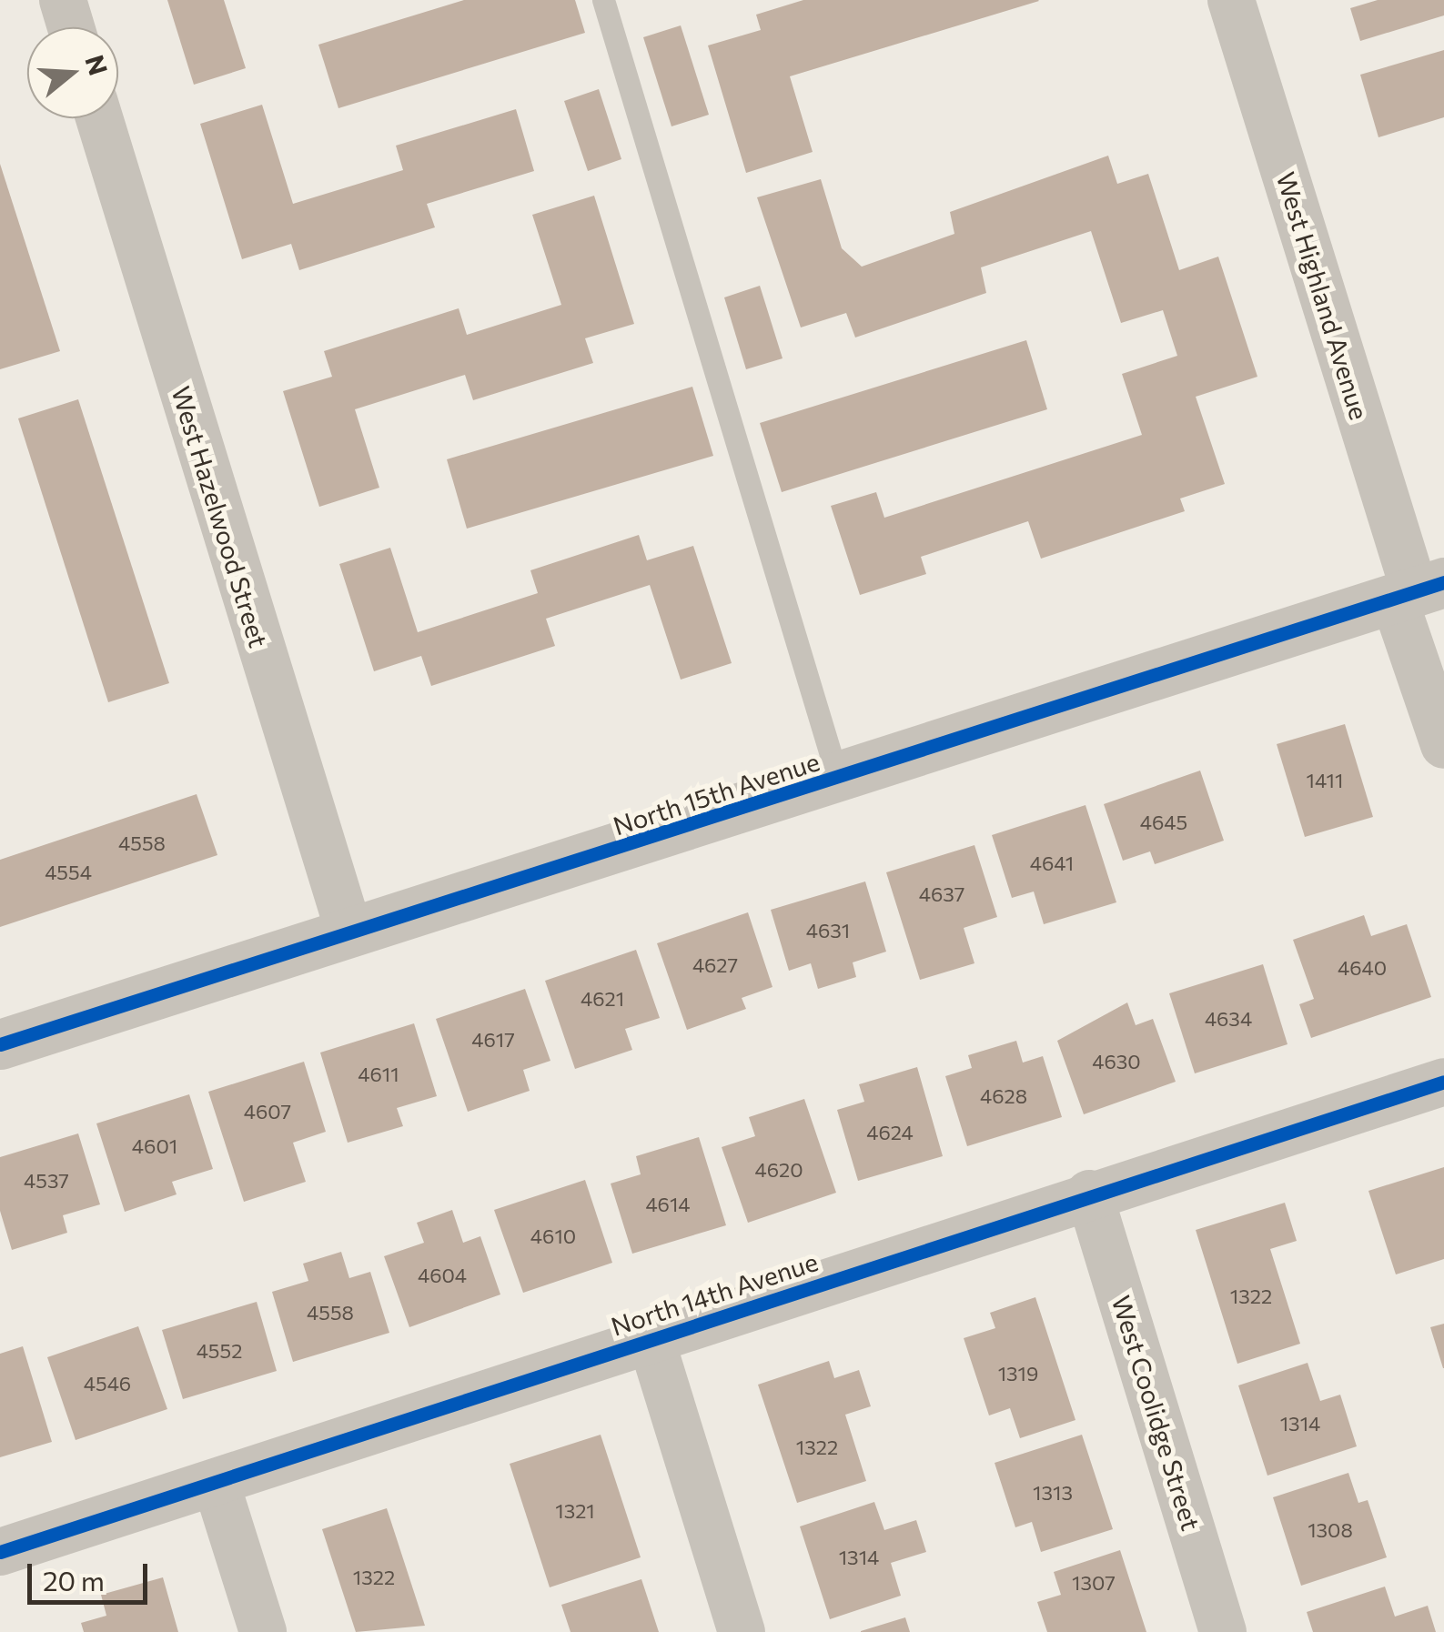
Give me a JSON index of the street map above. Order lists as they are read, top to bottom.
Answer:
{
  "streets": {
    "street": [
      "West Highland Avenue",
      "West Hazelwood Street",
      "North 15th Avenue",
      "North 14th Avenue",
      "West Coolidge Street"
    ]
  },
  "crossings": [
    ["West Highland Avenue", "North 15th Avenue"],
    ["West Hazelwood Street", "North 15th Avenue"],
    ["North 14th Avenue", "West Coolidge Street"]
  ],
  "house_numbers": [
    "1411",
    "4645",
    "4558",
    "4641",
    "4554",
    "4637",
    "4631",
    "4627",
    "4640",
    "4621",
    "4634",
    "4617",
    "4630",
    "4611",
    "4628",
    "4607",
    "4624",
    "4601",
    "4620",
    "4537",
    "4614",
    "4610",
    "4604",
    "1322",
    "4558",
    "4552",
    "1319",
    "4546",
    "1314",
    "1322",
    "1313",
    "1321",
    "1308",
    "1314",
    "1322",
    "1307"
  ],
  "scale_bar": "20 m",
  "north": "right"
}
